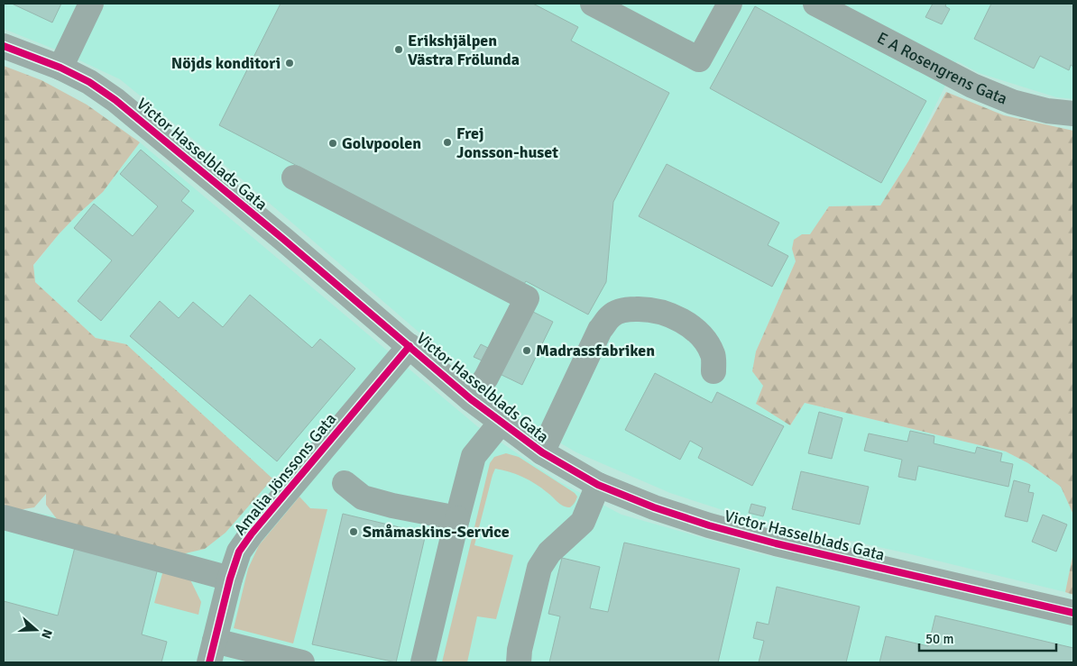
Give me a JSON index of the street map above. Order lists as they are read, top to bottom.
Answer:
{
  "streets": {
    "street": ["E A Rosengrens Gata", "Victor Hasselblads Gata", "Amalia Jönssons Gata"]
  },
  "crossings": [
    ["Victor Hasselblads Gata", "Amalia Jönssons Gata"]
  ],
  "places": [
    "Erikshjälpen Västra Frölunda",
    "Nöjds konditori",
    "Frej Jonsson-huset",
    "Golvpoolen",
    "Madrassfabriken",
    "Småmaskins-Service"
  ],
  "scale_bar": "50 m",
  "north": "right"
}
